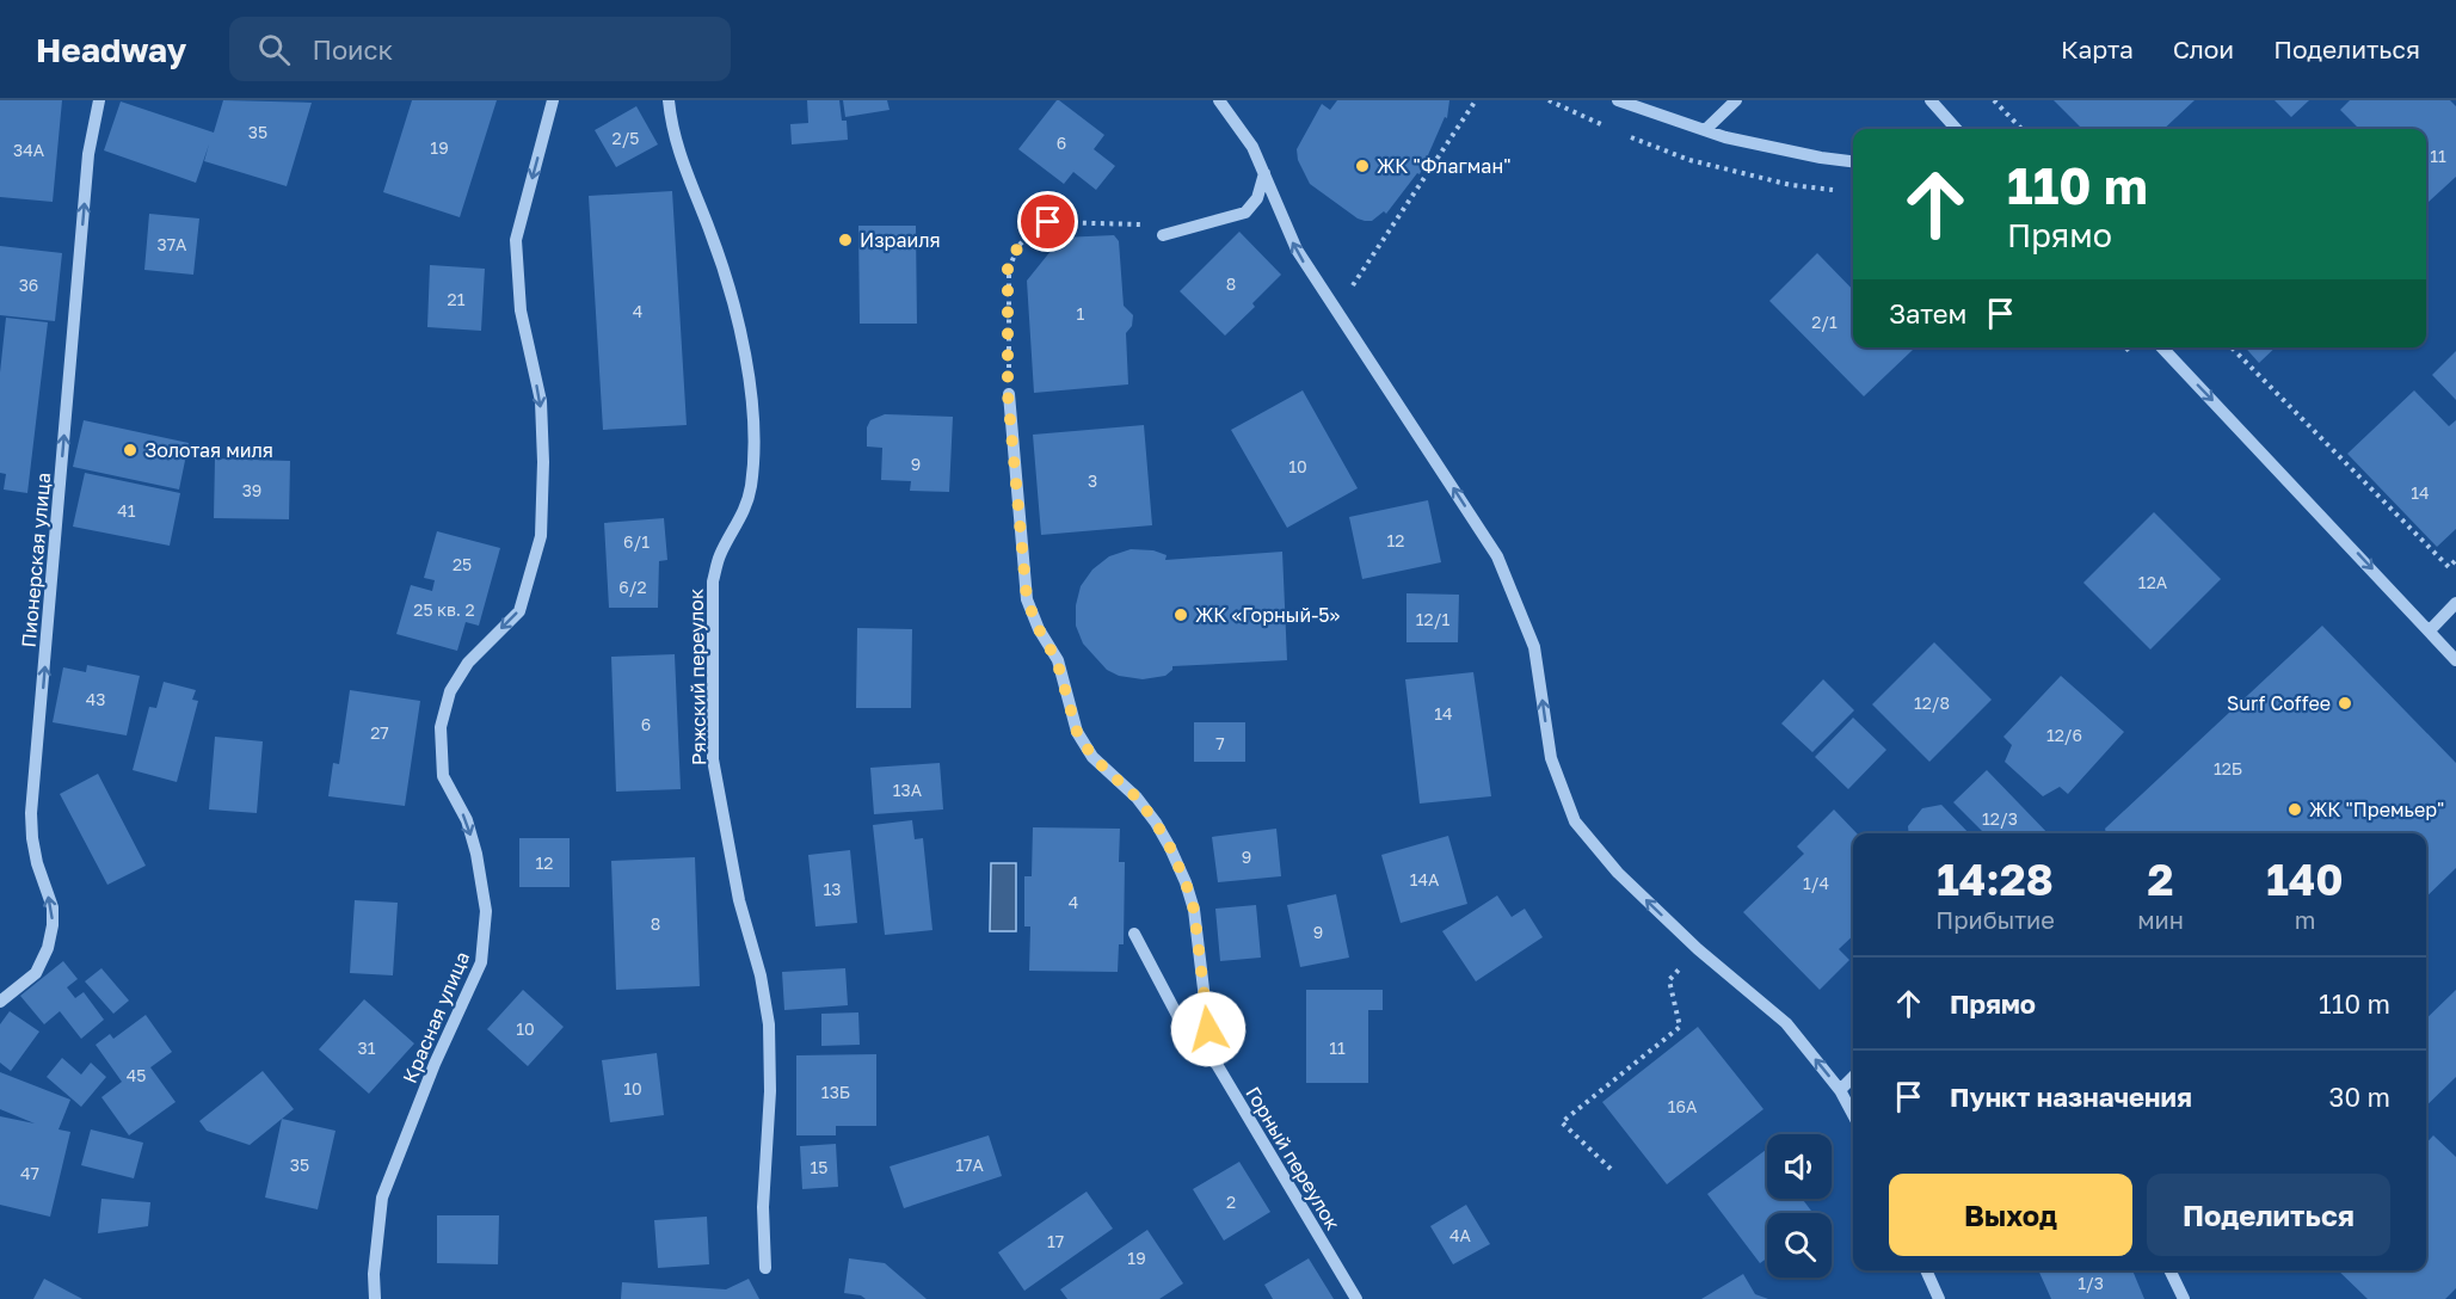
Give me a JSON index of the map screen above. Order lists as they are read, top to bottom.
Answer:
{
  "streets": {
    "street": [
      "Пионерская улица",
      "Ряжский переулок",
      "Красная улица",
      "Горный переулок"
    ]
  },
  "one_way": ["Пионерская улица", "Красная улица"],
  "places": [
    "ЖК \"Флагман\"",
    "Израиля",
    "Золотая миля",
    "ЖК «Горный-5»",
    "Surf Coffee",
    "ЖК \"Премьер\""
  ],
  "house_numbers": [
    "35",
    "2/5",
    "6",
    "19",
    "34А",
    "11",
    "37А",
    "8",
    "36",
    "21",
    "4",
    "1",
    "2/1",
    "9",
    "10",
    "3",
    "39",
    "14",
    "41",
    "12",
    "6/1",
    "25",
    "12А",
    "6/2",
    "25 кв. 2",
    "12/1",
    "43",
    "12/8",
    "14",
    "6",
    "27",
    "12/6",
    "7",
    "12Б",
    "13А",
    "12/3",
    "9",
    "12",
    "14А",
    "1/4",
    "13",
    "4",
    "8",
    "9",
    "10",
    "31",
    "11",
    "45",
    "10",
    "13Б",
    "16А",
    "35",
    "17А",
    "15",
    "47",
    "2",
    "4А",
    "17",
    "19",
    "1/3"
  ],
  "page": {
    "header": "Headway",
    "search": "Поиск",
    "nav": ["Карта", "Слои", "Поделиться"],
    "turn": ["110 m", "Прямо"],
    "then": "Затем",
    "eta": [
      "14:28",
      "Прибытие",
      "2",
      "мин",
      "140",
      "m"
    ],
    "list": [
      {
        "name": "Прямо",
        "value": "110 m"
      },
      {
        "name": "Пункт назначения",
        "value": "30 m"
      }
    ],
    "buttons": ["Выход", "Поделиться"]
  }
}
